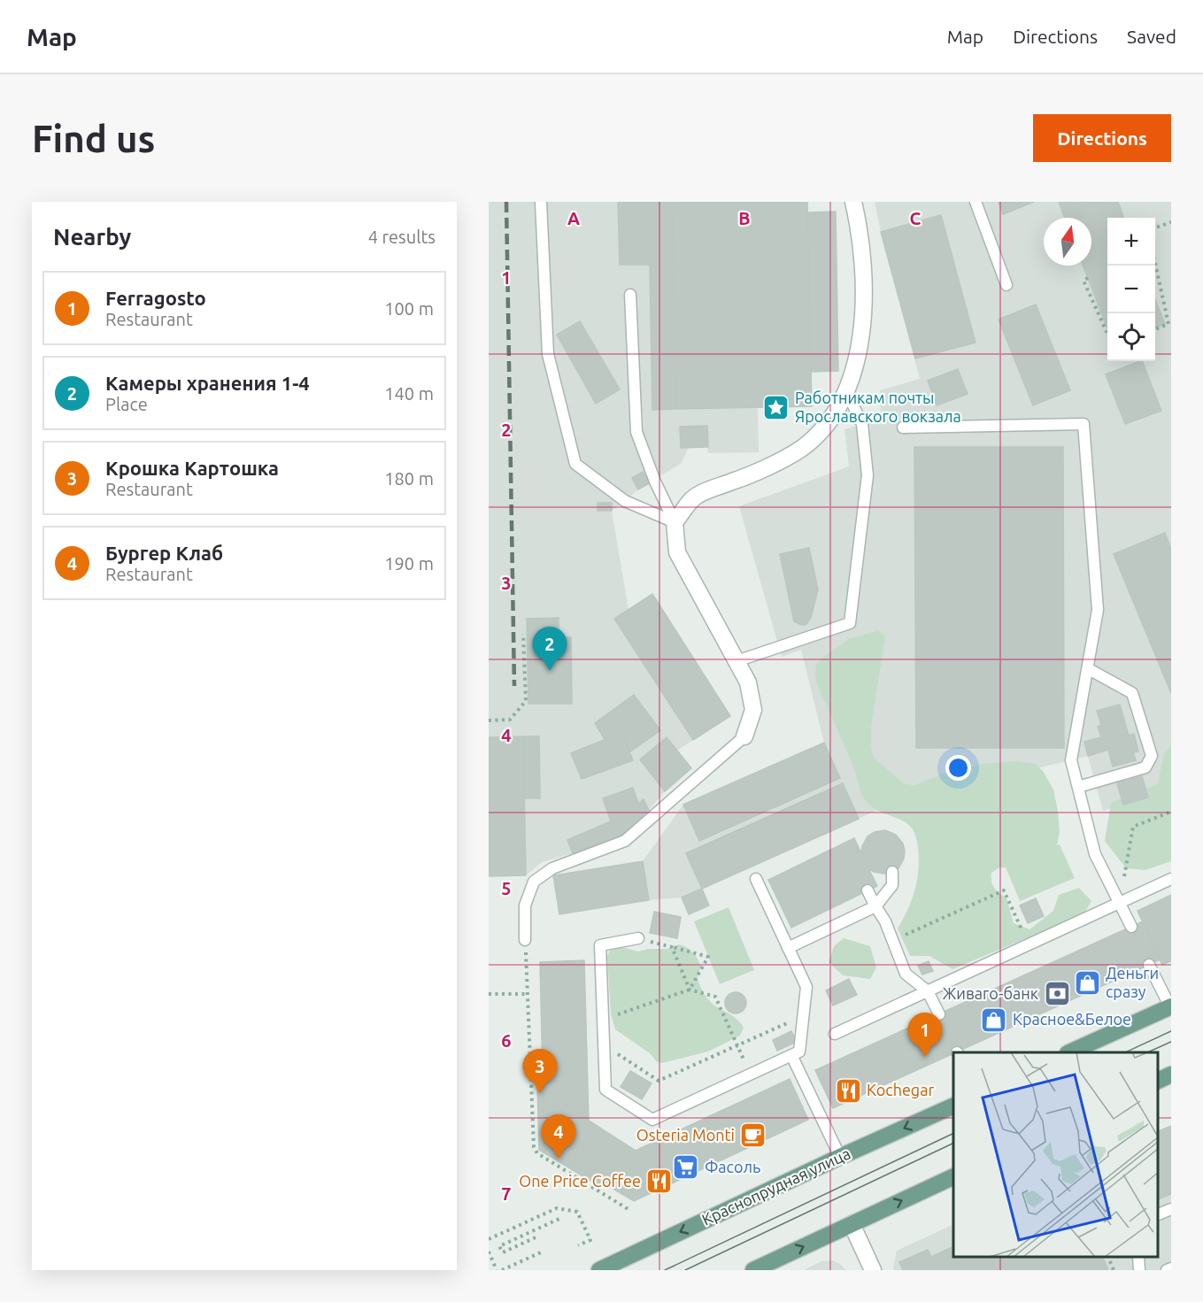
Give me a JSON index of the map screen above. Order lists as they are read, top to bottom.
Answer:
{
  "streets": {
    "main road": ["Краснопрудная улица"]
  },
  "places": {
    "place": ["Работникам почты Ярославского вокзала"],
    "shop": ["Деньги сразу", "Красное&Белое"],
    "bank": ["Живаго-банк"],
    "restaurant": ["Kochegar", "One Price Coffee"],
    "cafe": ["Osteria Monti"],
    "supermarket": ["Фасоль"]
  },
  "north": "top",
  "page": {
    "header": "Map",
    "nav": ["Map", "Directions", "Saved"],
    "buttons": "Directions",
    "title": "Find us",
    "heading": ["Nearby", "4 results"],
    "map_buttons": ["+", "−"],
    "list": [
      {
        "mark": "1",
        "name": "Ferragosto",
        "note": "Restaurant",
        "value": "100 m"
      },
      {
        "mark": "2",
        "name": "Камеры хранения 1-4",
        "note": "Place",
        "value": "140 m"
      },
      {
        "mark": "3",
        "name": "Крошка Картошка",
        "note": "Restaurant",
        "value": "180 m"
      },
      {
        "mark": "4",
        "name": "Бургер Клаб",
        "note": "Restaurant",
        "value": "190 m"
      }
    ],
    "pins": [
      "2",
      "1",
      "3",
      "4"
    ]
  },
  "grid": {
    "columns": ["A", "B", "C"],
    "rows": [
      "1",
      "2",
      "3",
      "4",
      "5",
      "6",
      "7"
    ]
  }
}
